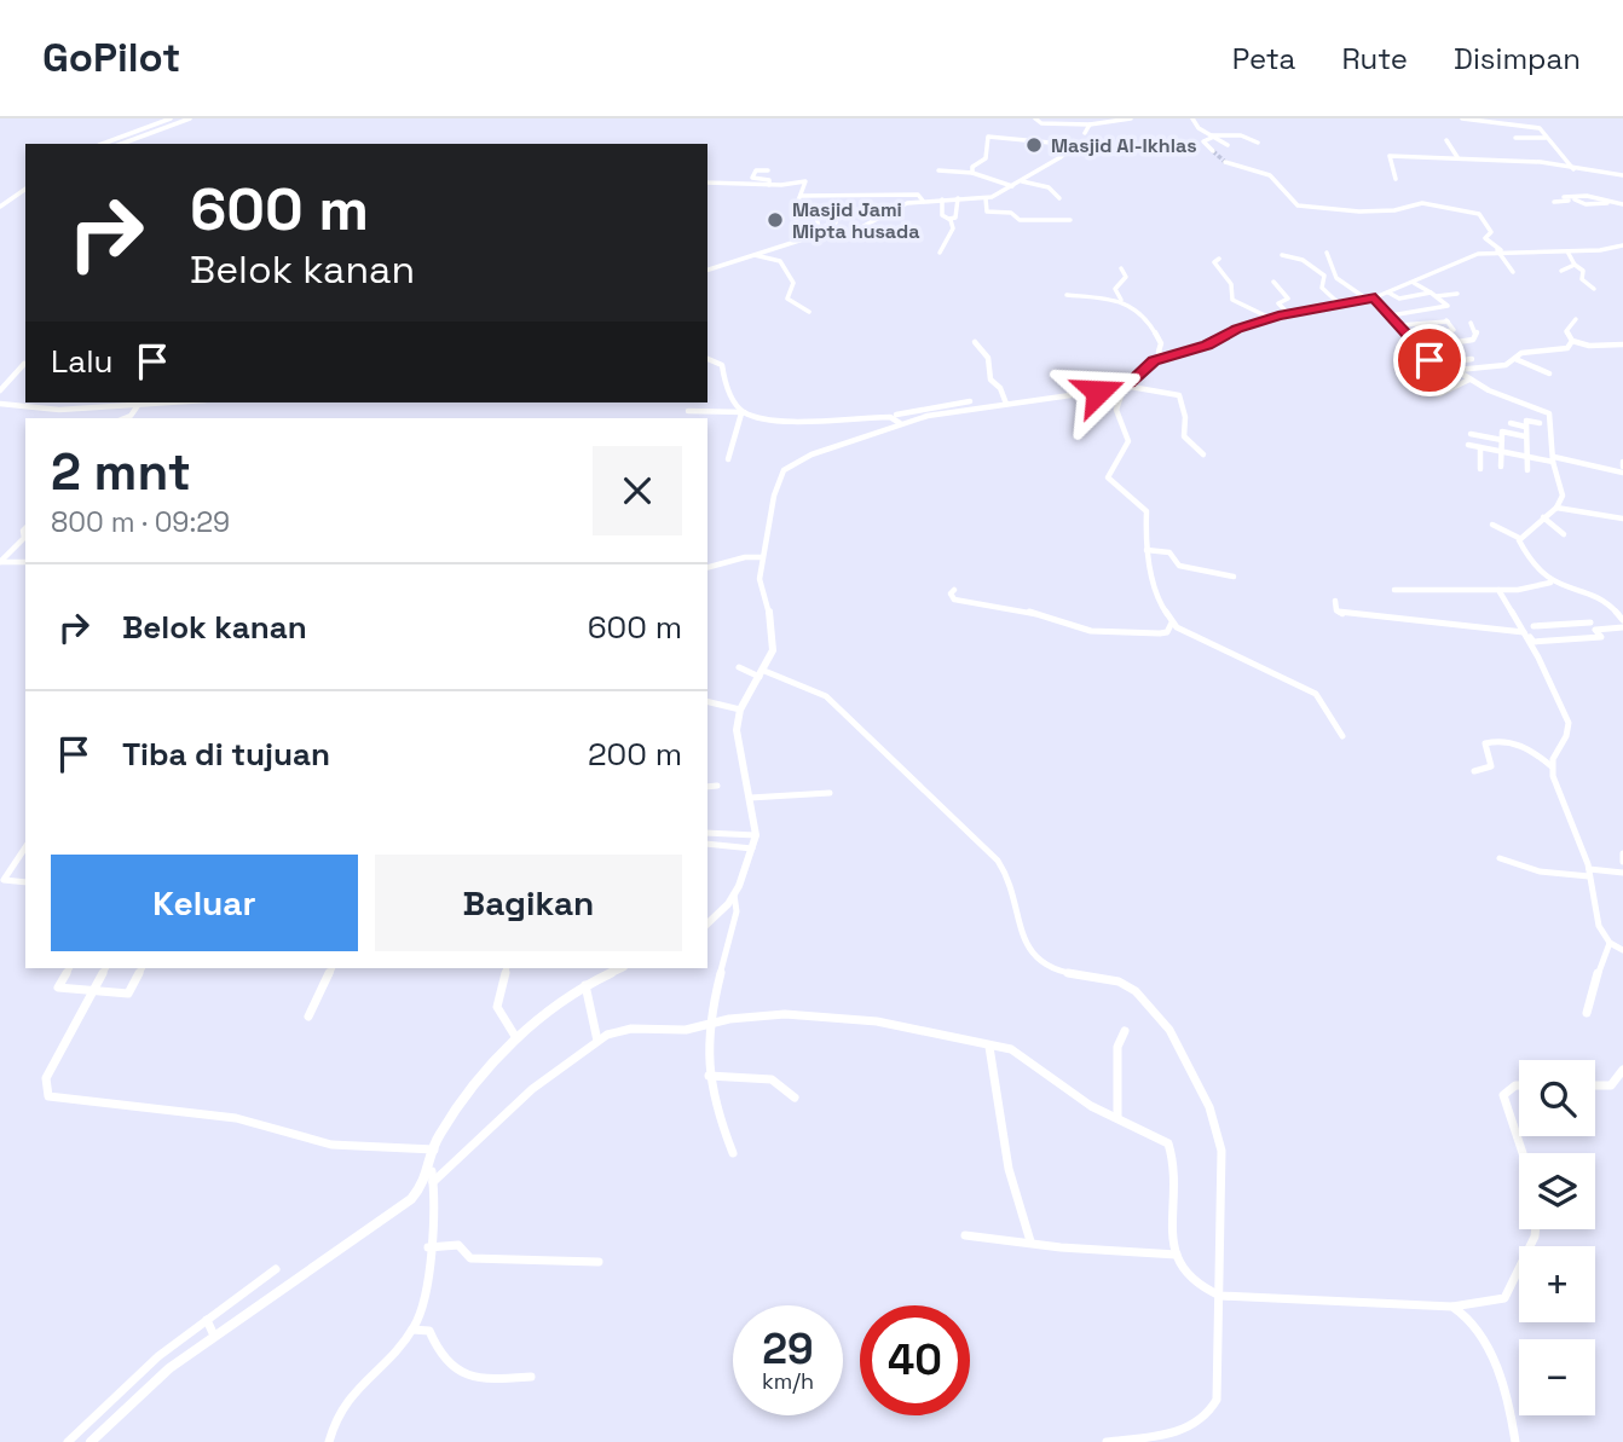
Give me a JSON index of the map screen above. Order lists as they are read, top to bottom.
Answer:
{
  "places": ["Masjid Al-Ikhlas", "Masjid Jami Mipta husada"],
  "page": {
    "header": "GoPilot",
    "nav": ["Peta", "Rute", "Disimpan"],
    "turn": ["600 m", "Belok kanan"],
    "then": "Lalu",
    "heading": ["2 mnt", "800 m · 09:29"],
    "list": [
      {
        "name": "Belok kanan",
        "value": "600 m"
      },
      {
        "name": "Tiba di tujuan",
        "value": "200 m"
      }
    ],
    "buttons": ["Keluar", "Bagikan"],
    "map_buttons": ["+", "−"],
    "speed": "29 km/h",
    "limit": "40"
  }
}
